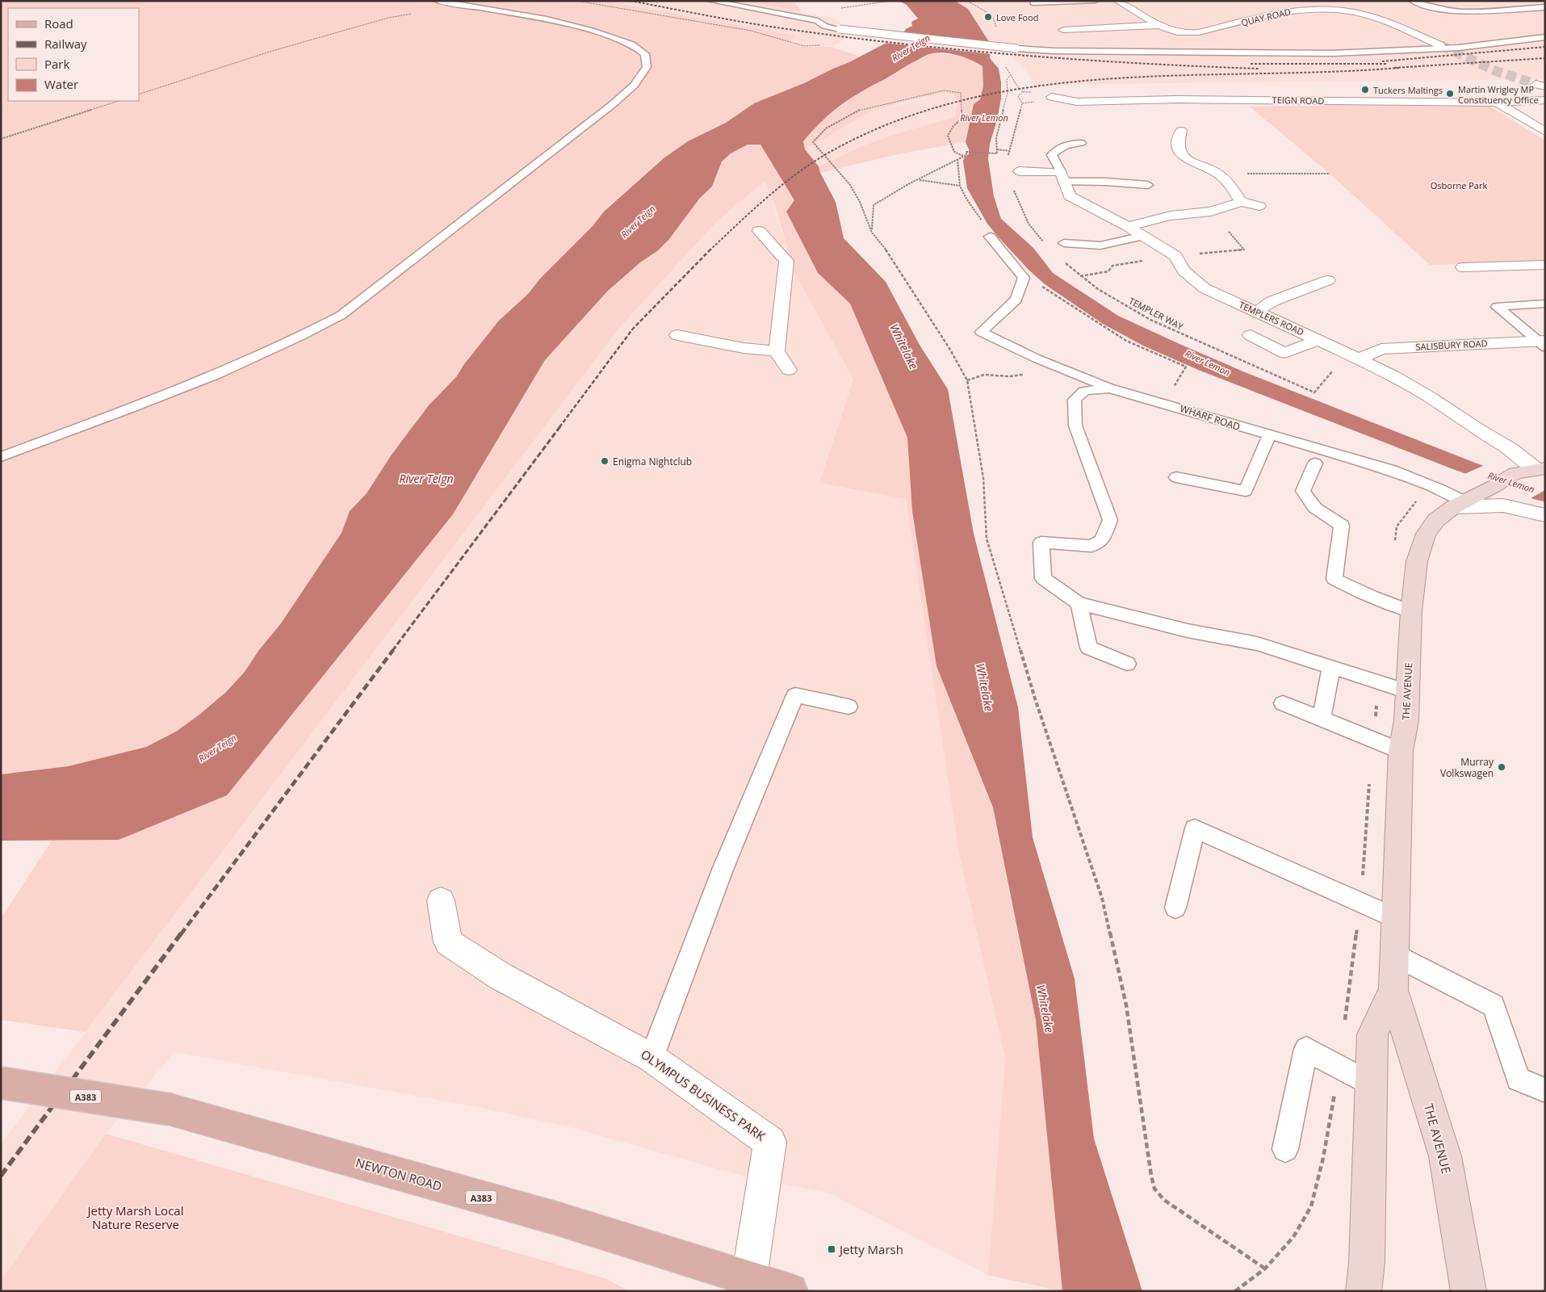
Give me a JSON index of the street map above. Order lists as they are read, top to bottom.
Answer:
{
  "streets": {
    "main road": ["THE AVENUE", "A383", "NEWTON ROAD"],
    "street": [
      "QUAY ROAD",
      "TEIGN ROAD",
      "TEMPLERS ROAD",
      "SALISBURY ROAD",
      "OLYMPUS BUSINESS PARK"
    ],
    "lane": ["WHARF ROAD"],
    "path": ["TEMPLER WAY"]
  },
  "crossings": [
    ["TEMPLER WAY", "TEMPLERS ROAD"],
    ["TEMPLER WAY", "SALISBURY ROAD"],
    ["TEMPLERS ROAD", "SALISBURY ROAD"],
    ["TEMPLERS ROAD", "THE AVENUE"],
    ["WHARF ROAD", "THE AVENUE"],
    ["OLYMPUS BUSINESS PARK", "NEWTON ROAD"]
  ],
  "water": ["River Teign", "River Lemon", "Whitelake"],
  "parks": ["Osborne Park", "Jetty Marsh Local Nature Reserve"],
  "places": {
    "other": [
      "Love Food",
      "Tuckers Maltings",
      "Martin Wrigley MP Constituency Office",
      "Enigma Nightclub",
      "Murray Volkswagen"
    ],
    "transit": ["Jetty Marsh"]
  },
  "legend": [
    "Road",
    "Railway",
    "Park",
    "Water"
  ]
}
